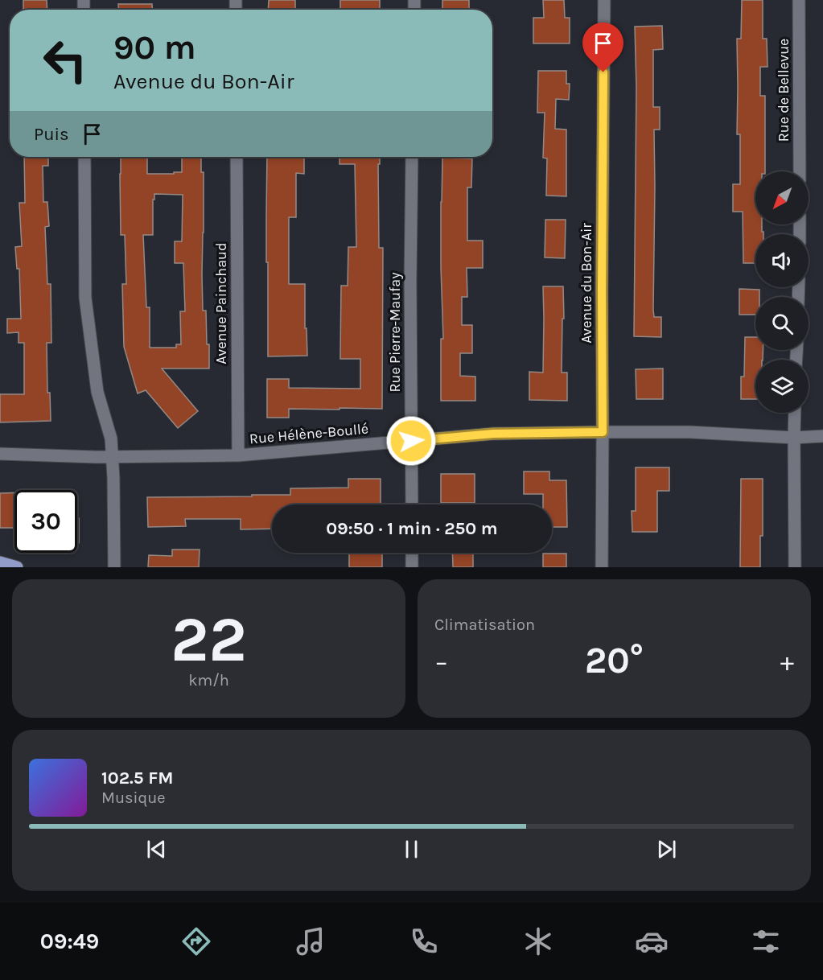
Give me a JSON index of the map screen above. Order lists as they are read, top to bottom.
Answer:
{
  "streets": {
    "street": [
      "Rue de Bellevue",
      "Avenue du Bon-Air",
      "Avenue Painchaud",
      "Rue Pierre-Maufay",
      "Rue Hélène-Boullé"
    ]
  },
  "crossings": [
    ["Avenue du Bon-Air", "Rue Hélène-Boullé"],
    ["Avenue Painchaud", "Rue Hélène-Boullé"],
    ["Rue Pierre-Maufay", "Rue Hélène-Boullé"]
  ],
  "north": "bottom left",
  "page": {
    "turn": ["90 m", "Avenue du Bon-Air"],
    "then": "Puis",
    "limit": "30",
    "trip": "09:50 · 1 min · 250 m",
    "tile": [
      ["22", "km/h"],
      "Climatisation"
    ],
    "heat": ["−", "20°", "+"],
    "song": ["102.5 FM", "Musique"],
    "tabs": "09:49"
  }
}
